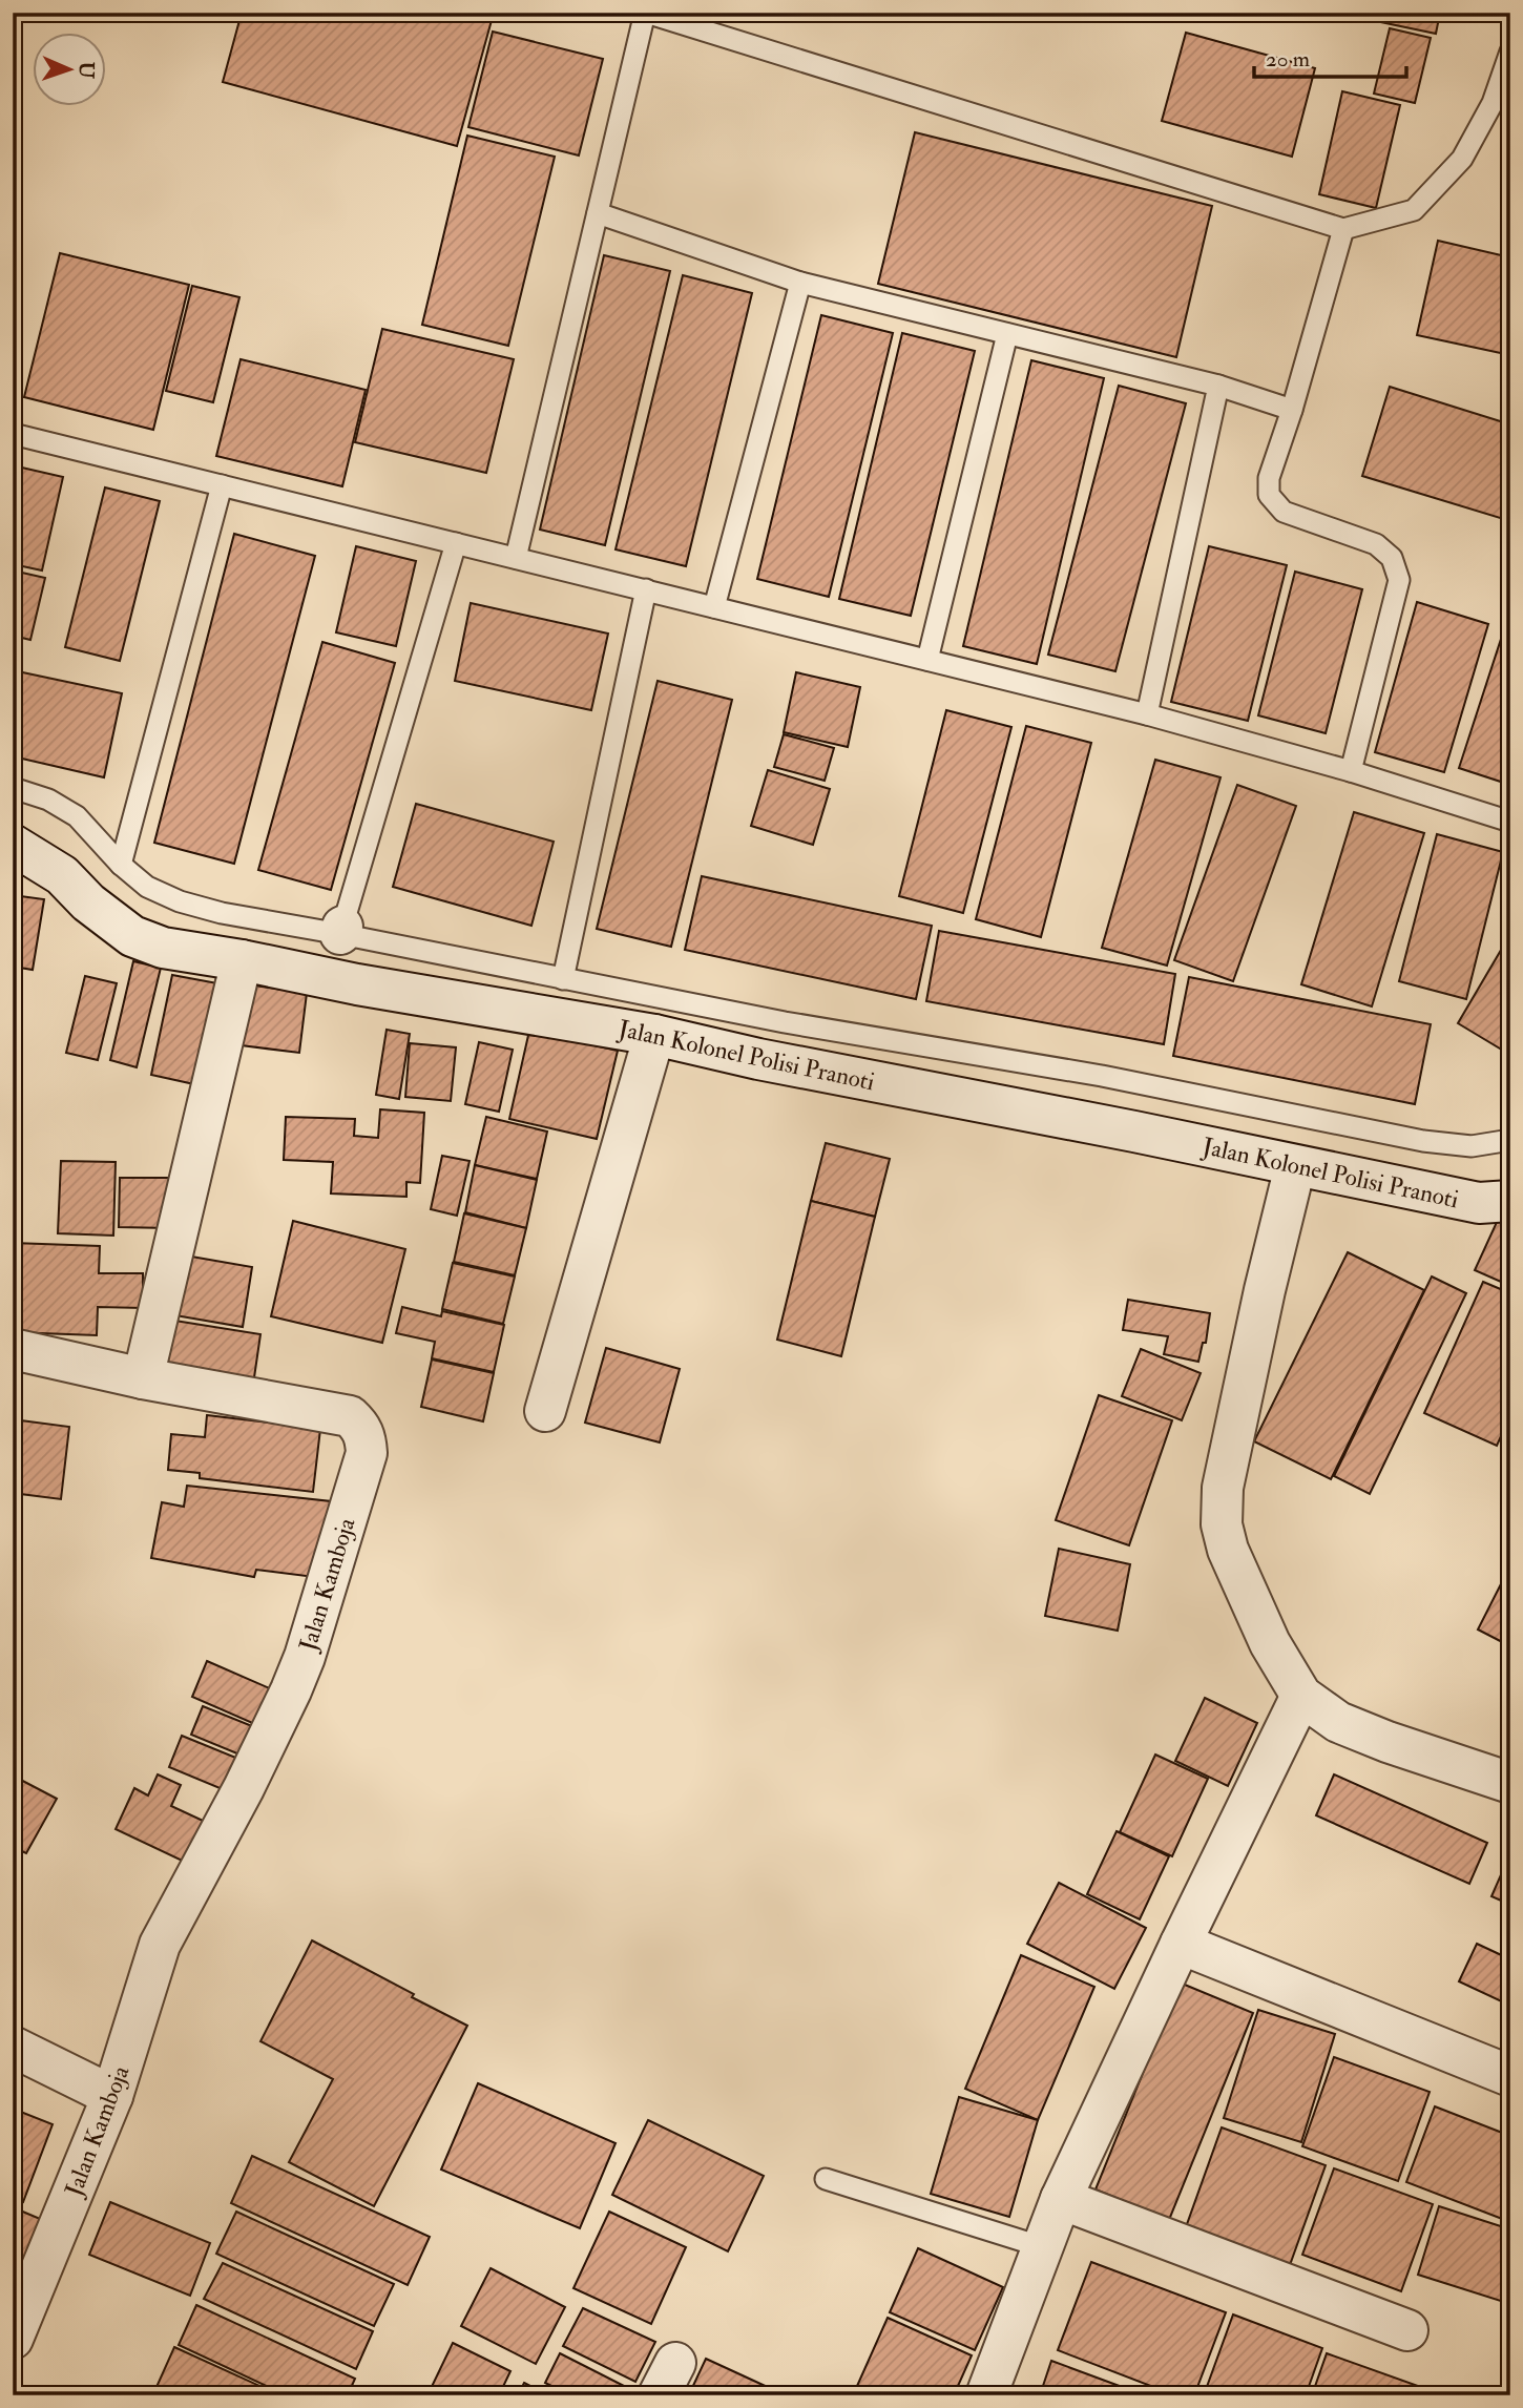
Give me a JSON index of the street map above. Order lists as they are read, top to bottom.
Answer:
{
  "streets": {
    "street": ["Jalan Kolonel Polisi Pranoti", "Jalan Kamboja"]
  },
  "scale_bar": "20 m",
  "north": "right"
}
